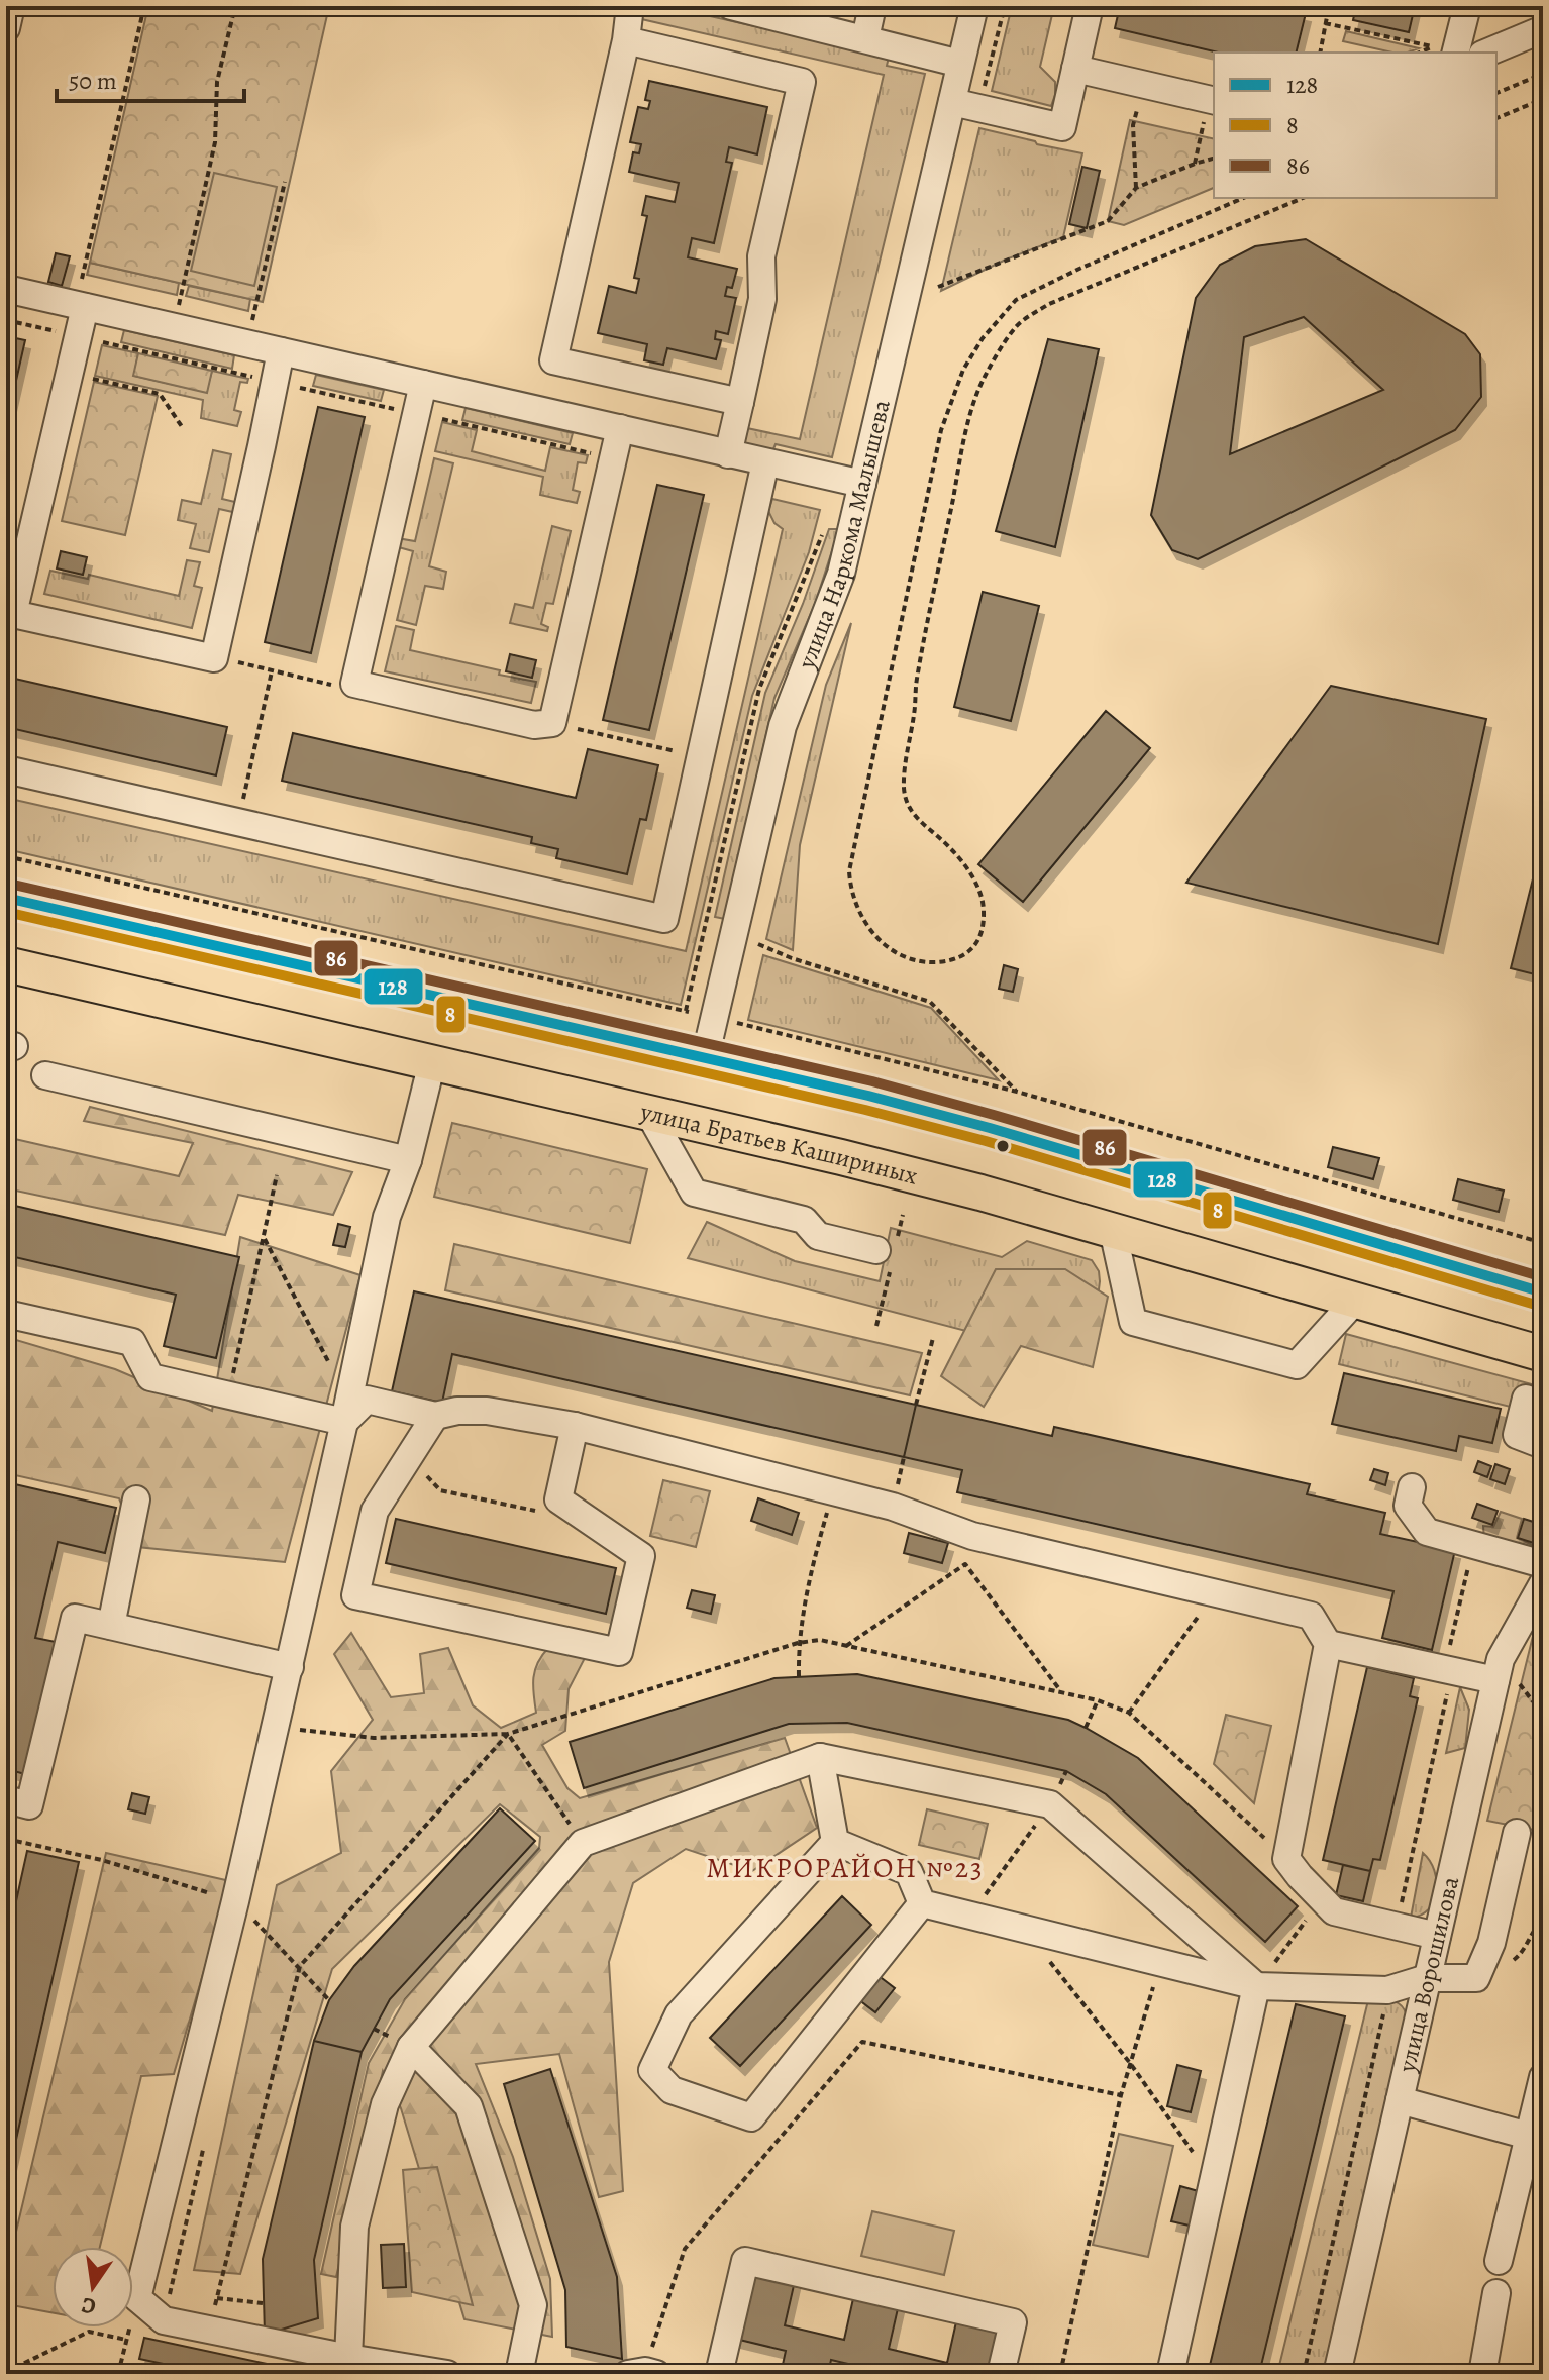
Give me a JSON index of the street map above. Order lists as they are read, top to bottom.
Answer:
{
  "streets": {
    "main road": ["улица Братьев Кашириных"],
    "street": ["улица Наркома Малышева", "улица Ворошилова"]
  },
  "districts": ["МИКРОРАЙОН №23"],
  "lines": ["transit line 86", "transit line 128", "transit line 8"],
  "legend": ["128", "8", "86"],
  "scale_bar": "50 m",
  "north": "bottom"
}
